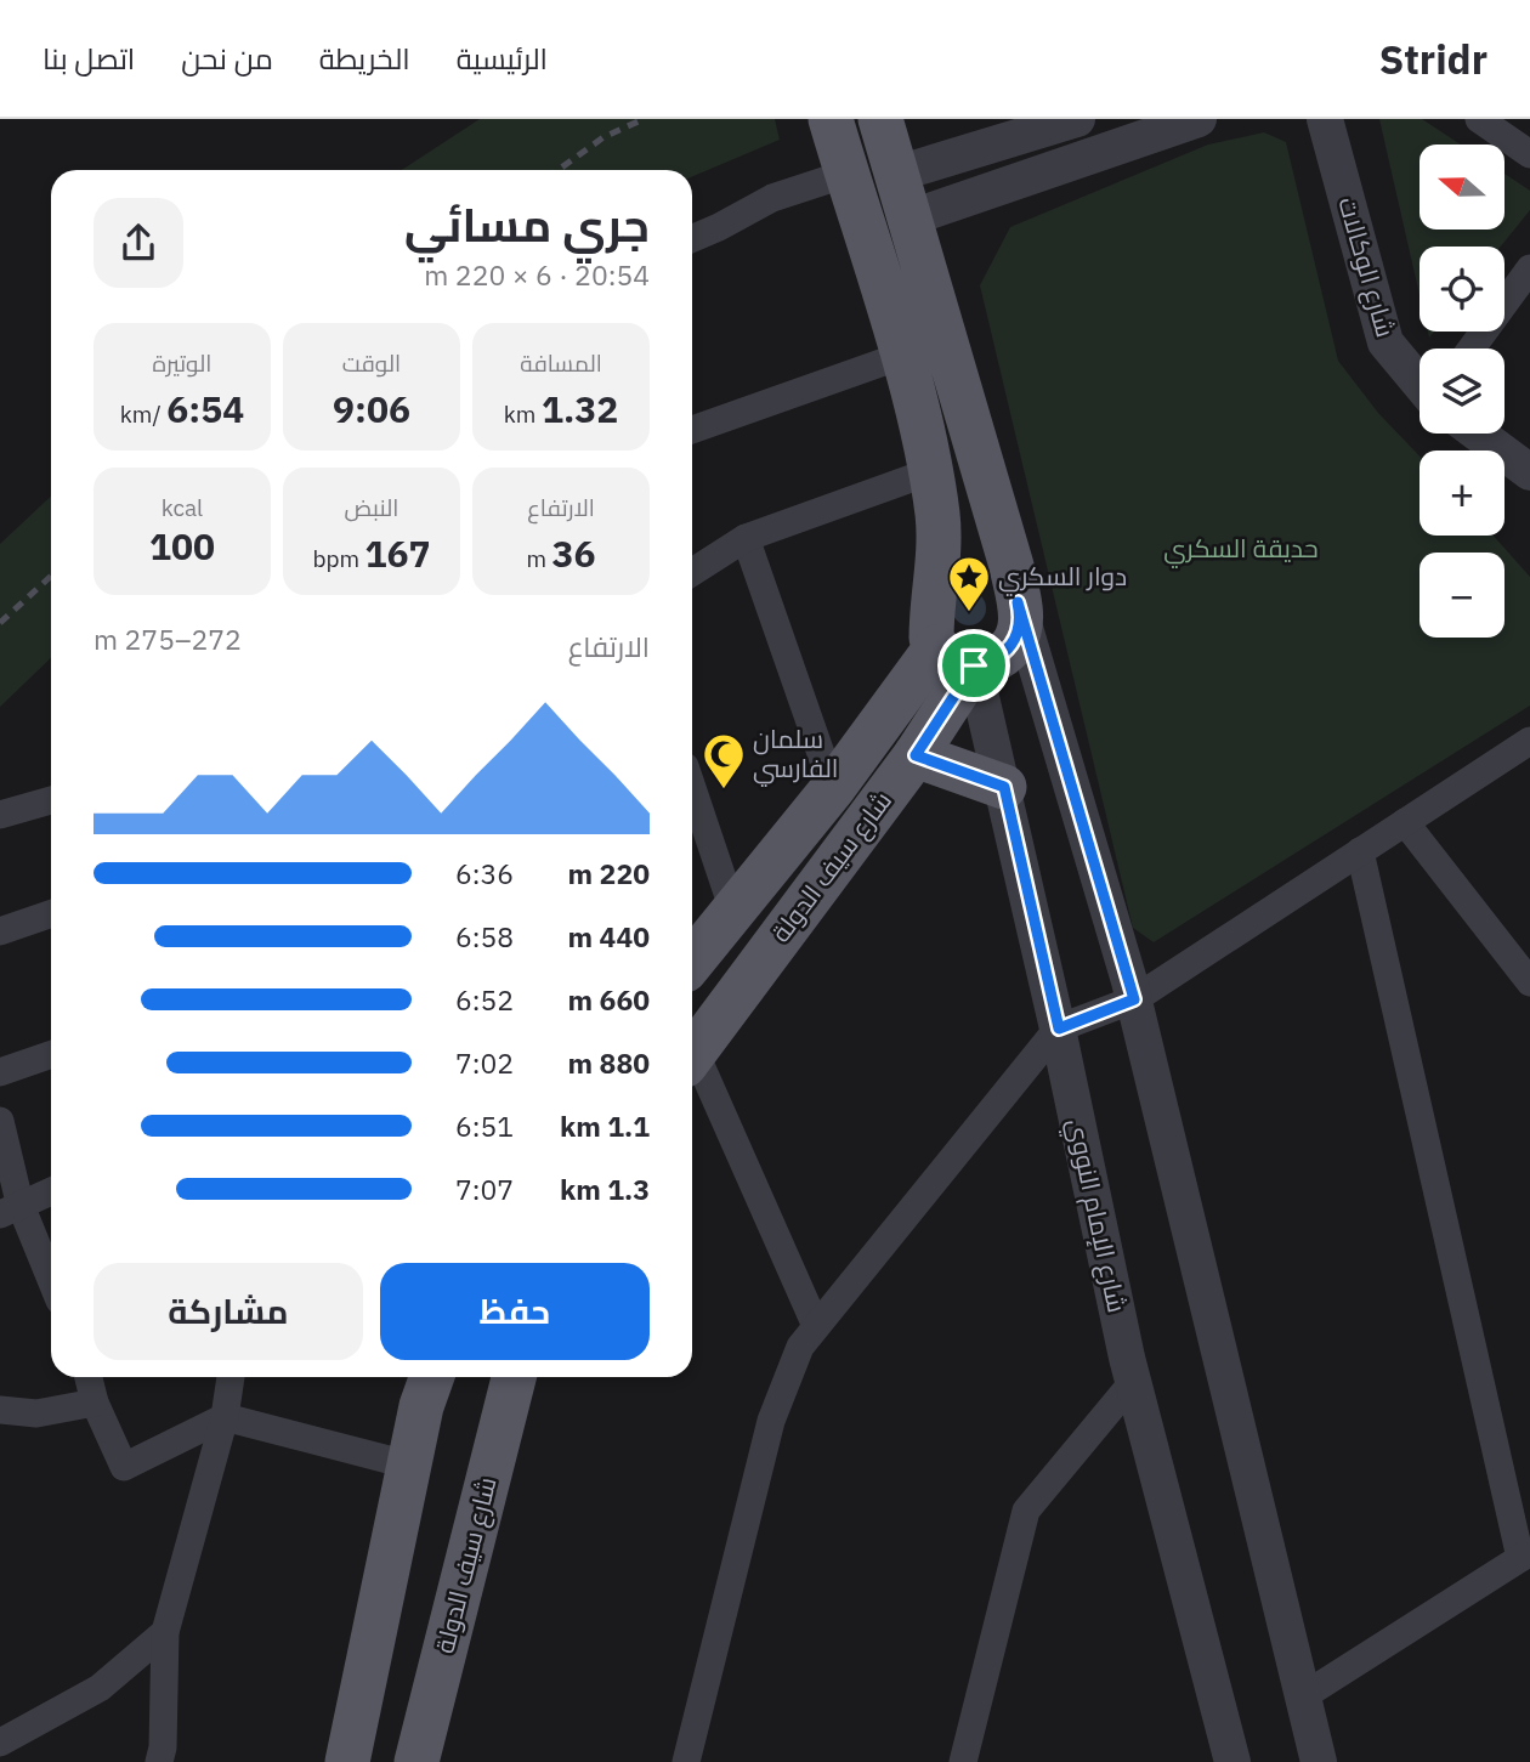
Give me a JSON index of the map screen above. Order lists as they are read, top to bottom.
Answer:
{
  "streets": {
    "main road": ["شارع سيف الدولة"],
    "street": ["شارع الوكالات", "شارع الإمام النووي"]
  },
  "crossings": [
    ["شارع سيف الدولة", "شارع الإمام النووي"]
  ],
  "parks": ["حديقة السكري"],
  "places": {
    "place": ["دوار السكري"],
    "mosque": ["سلمان الفارسي"]
  },
  "north": "left",
  "page": {
    "header": "Stridr",
    "nav": [
      "الرئيسية",
      "الخريطة",
      "من نحن",
      "اتصل بنا"
    ],
    "map_buttons": ["+", "−"],
    "heading": ["جري مسائي", "20:54 · 6 × 220 m"],
    "stats": [
      ["المسافة", "1.32 km"],
      ["الوقت", "9:06"],
      ["الوتيرة", "6:54 /km"],
      ["الارتفاع", "36 m"],
      ["النبض", "167 bpm"],
      ["kcal", "100"]
    ],
    "chart": ["الارتفاع", "272–275 m"],
    "list": [
      {
        "name": "220 m",
        "note": "6:36"
      },
      {
        "name": "440 m",
        "note": "6:58"
      },
      {
        "name": "660 m",
        "note": "6:52"
      },
      {
        "name": "880 m",
        "note": "7:02"
      },
      {
        "name": "1.1 km",
        "note": "6:51"
      },
      {
        "name": "1.3 km",
        "note": "7:07"
      }
    ],
    "buttons": ["حفظ", "مشاركة"]
  }
}
